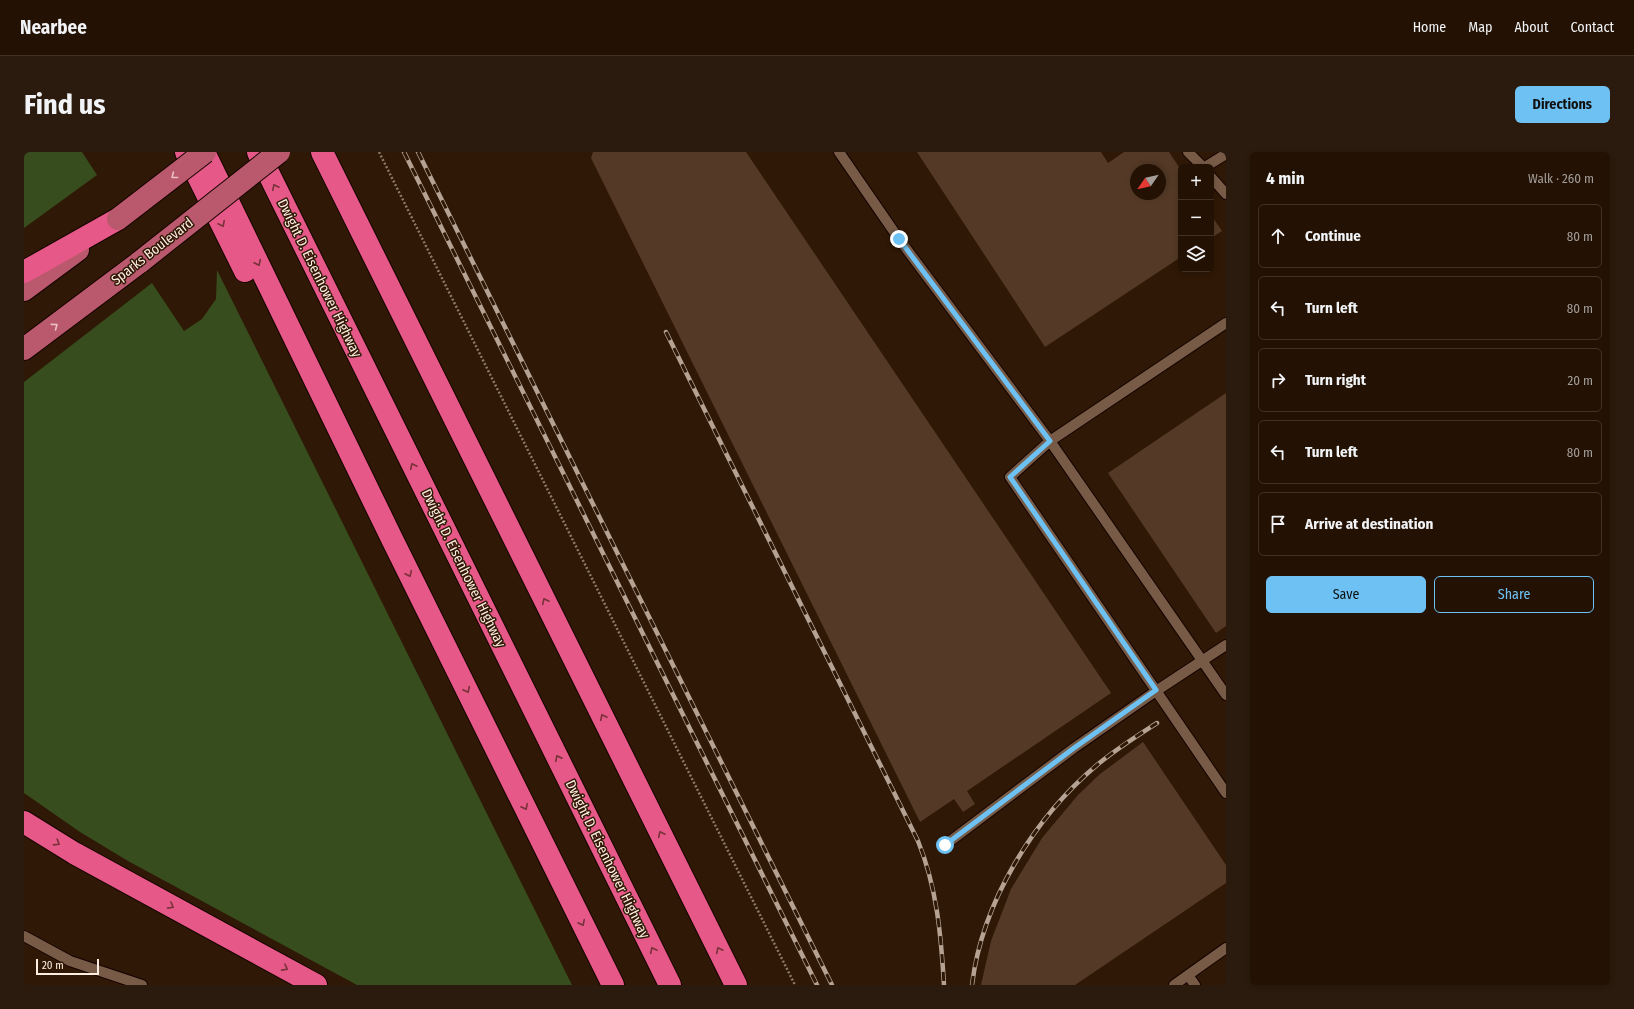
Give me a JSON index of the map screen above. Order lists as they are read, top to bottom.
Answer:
{
  "streets": {
    "highway": ["Dwight D. Eisenhower Highway"],
    "main road": ["Sparks Boulevard"]
  },
  "scale_bar": "20 m",
  "north": "bottom left",
  "page": {
    "header": "Nearbee",
    "nav": [
      "Home",
      "Map",
      "About",
      "Contact"
    ],
    "buttons": [
      "Directions",
      ["Save", "Share"]
    ],
    "title": "Find us",
    "heading": ["4 min", "Walk · 260 m"],
    "map_buttons": ["+", "−"],
    "list": [
      ["Continue", "80 m"],
      ["Turn left", "80 m"],
      ["Turn right", "20 m"],
      ["Turn left", "80 m"],
      "Arrive at destination"
    ],
    "scale": "20 m"
  }
}
